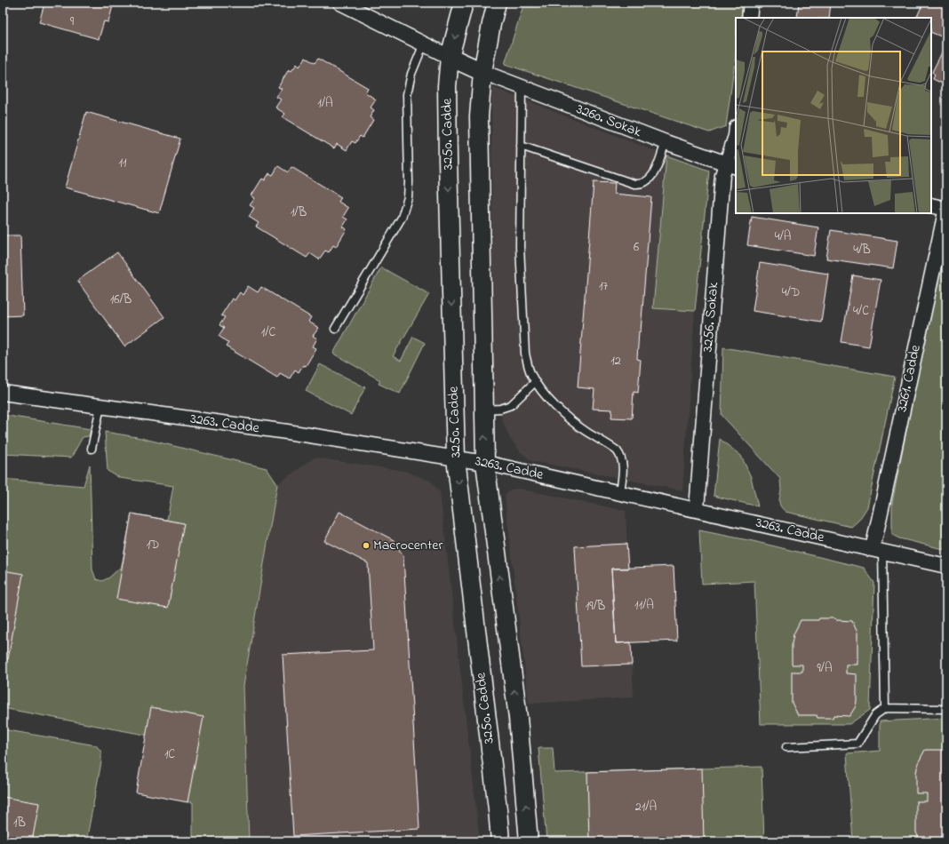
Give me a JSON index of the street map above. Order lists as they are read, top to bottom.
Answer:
{
  "streets": {
    "street": [
      "3260. Sokak",
      "3250. Cadde",
      "3256. Sokak",
      "3261. Cadde",
      "3263. Cadde"
    ]
  },
  "crossings": [
    ["3260. Sokak", "3250. Cadde"],
    ["3260. Sokak", "3256. Sokak"],
    ["3250. Cadde", "3263. Cadde"],
    ["3256. Sokak", "3263. Cadde"],
    ["3261. Cadde", "3263. Cadde"]
  ],
  "places": ["Macrocenter"],
  "house_numbers": [
    "9",
    "1/A",
    "11",
    "1/B",
    "4/A",
    "6",
    "4/B",
    "17",
    "4/D",
    "16/B",
    "4/C",
    "1/C",
    "12",
    "1D",
    "11/A",
    "19/B",
    "9/A",
    "1C",
    "21/A",
    "1B"
  ]
}
